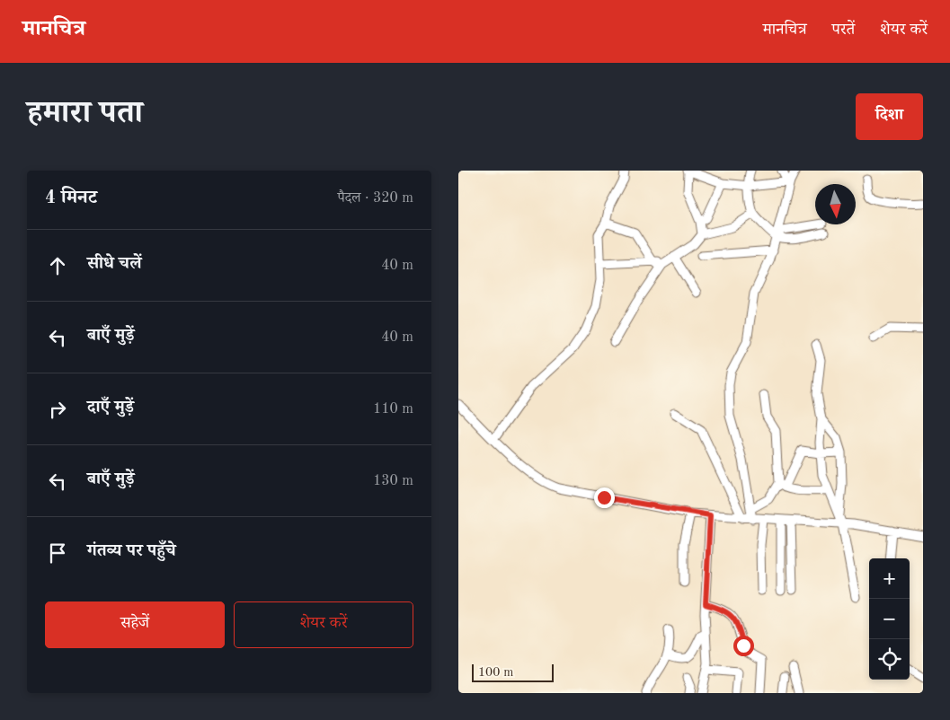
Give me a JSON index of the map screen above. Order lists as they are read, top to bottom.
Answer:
{
  "scale_bar": "100 m",
  "north": "bottom",
  "page": {
    "header": "मानचित्र",
    "nav": ["मानचित्र", "परतें", "शेयर करें"],
    "title": "हमारा पता",
    "buttons": [
      "दिशा",
      ["सहेजें", "शेयर करें"]
    ],
    "heading": ["4 मिनट", "पैदल · 320 m"],
    "list": [
      ["सीधे चलें", "40 m"],
      ["बाएँ मुड़ें", "40 m"],
      ["दाएँ मुड़ें", "110 m"],
      ["बाएँ मुड़ें", "130 m"],
      "गंतव्य पर पहुँचे"
    ],
    "map_buttons": ["+", "−"],
    "scale": "100 m"
  }
}
